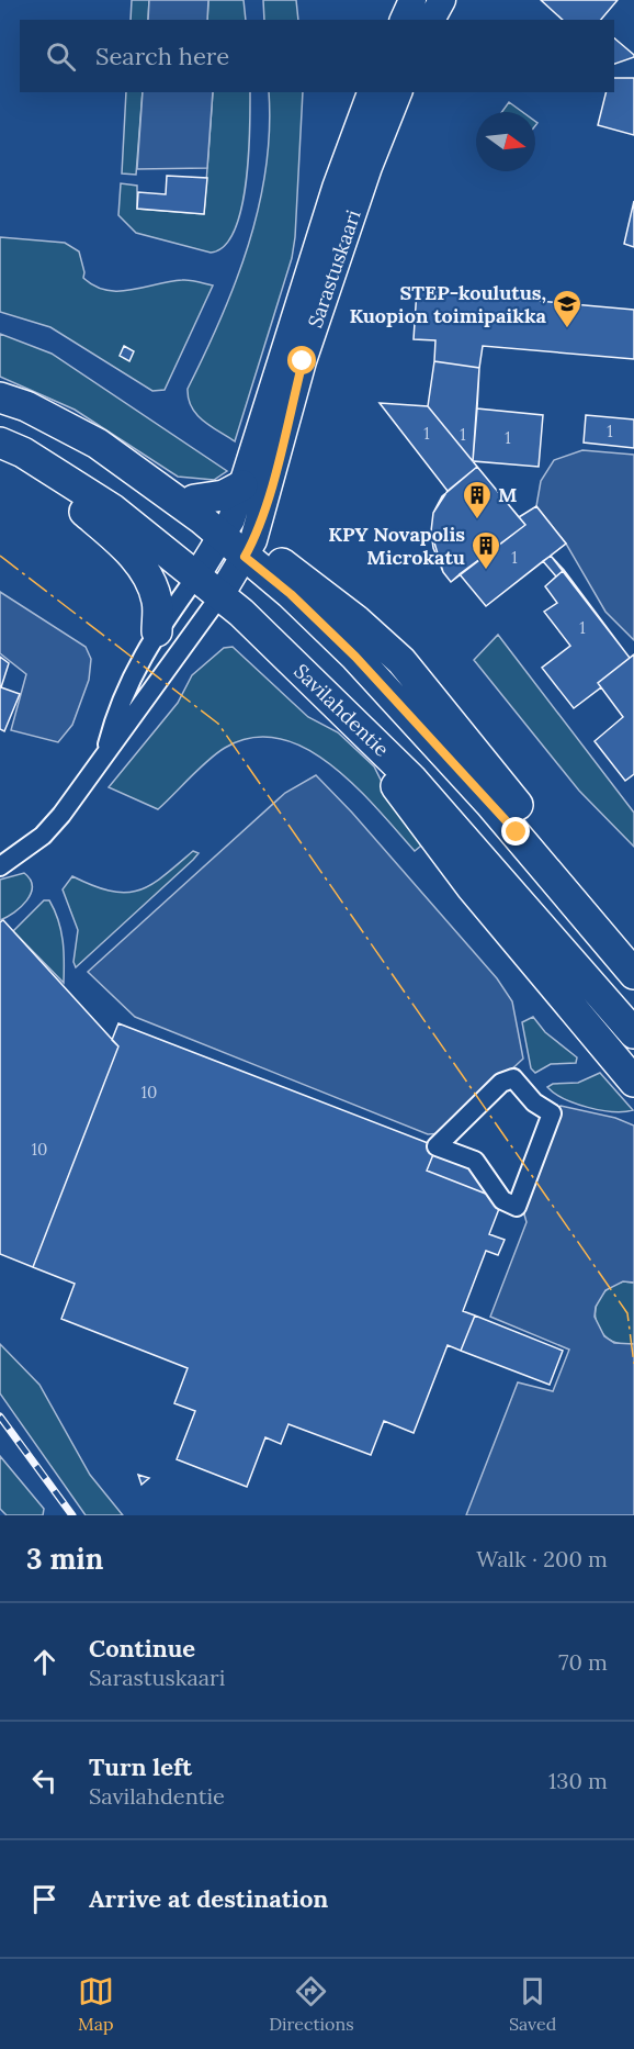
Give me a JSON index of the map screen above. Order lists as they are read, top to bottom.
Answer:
{
  "streets": {
    "main road": ["Savilahdentie"],
    "street": ["Sarastuskaari"]
  },
  "crossings": [
    ["Sarastuskaari", "Savilahdentie"]
  ],
  "places": {
    "school or university": ["STEP-koulutus, Kuopion toimipaikka"],
    "building": ["M", "KPY Novapolis Microkatu"]
  },
  "house_numbers": [
    "1",
    "1",
    "1",
    "1",
    "1",
    "1",
    "10",
    "10"
  ],
  "north": "right",
  "page": {
    "search": "Search here",
    "heading": ["3 min", "Walk · 200 m"],
    "list": [
      ["Continue", "Sarastuskaari", "70 m"],
      ["Turn left", "Savilahdentie", "130 m"],
      "Arrive at destination"
    ],
    "nav": ["Map", "Directions", "Saved"]
  }
}
